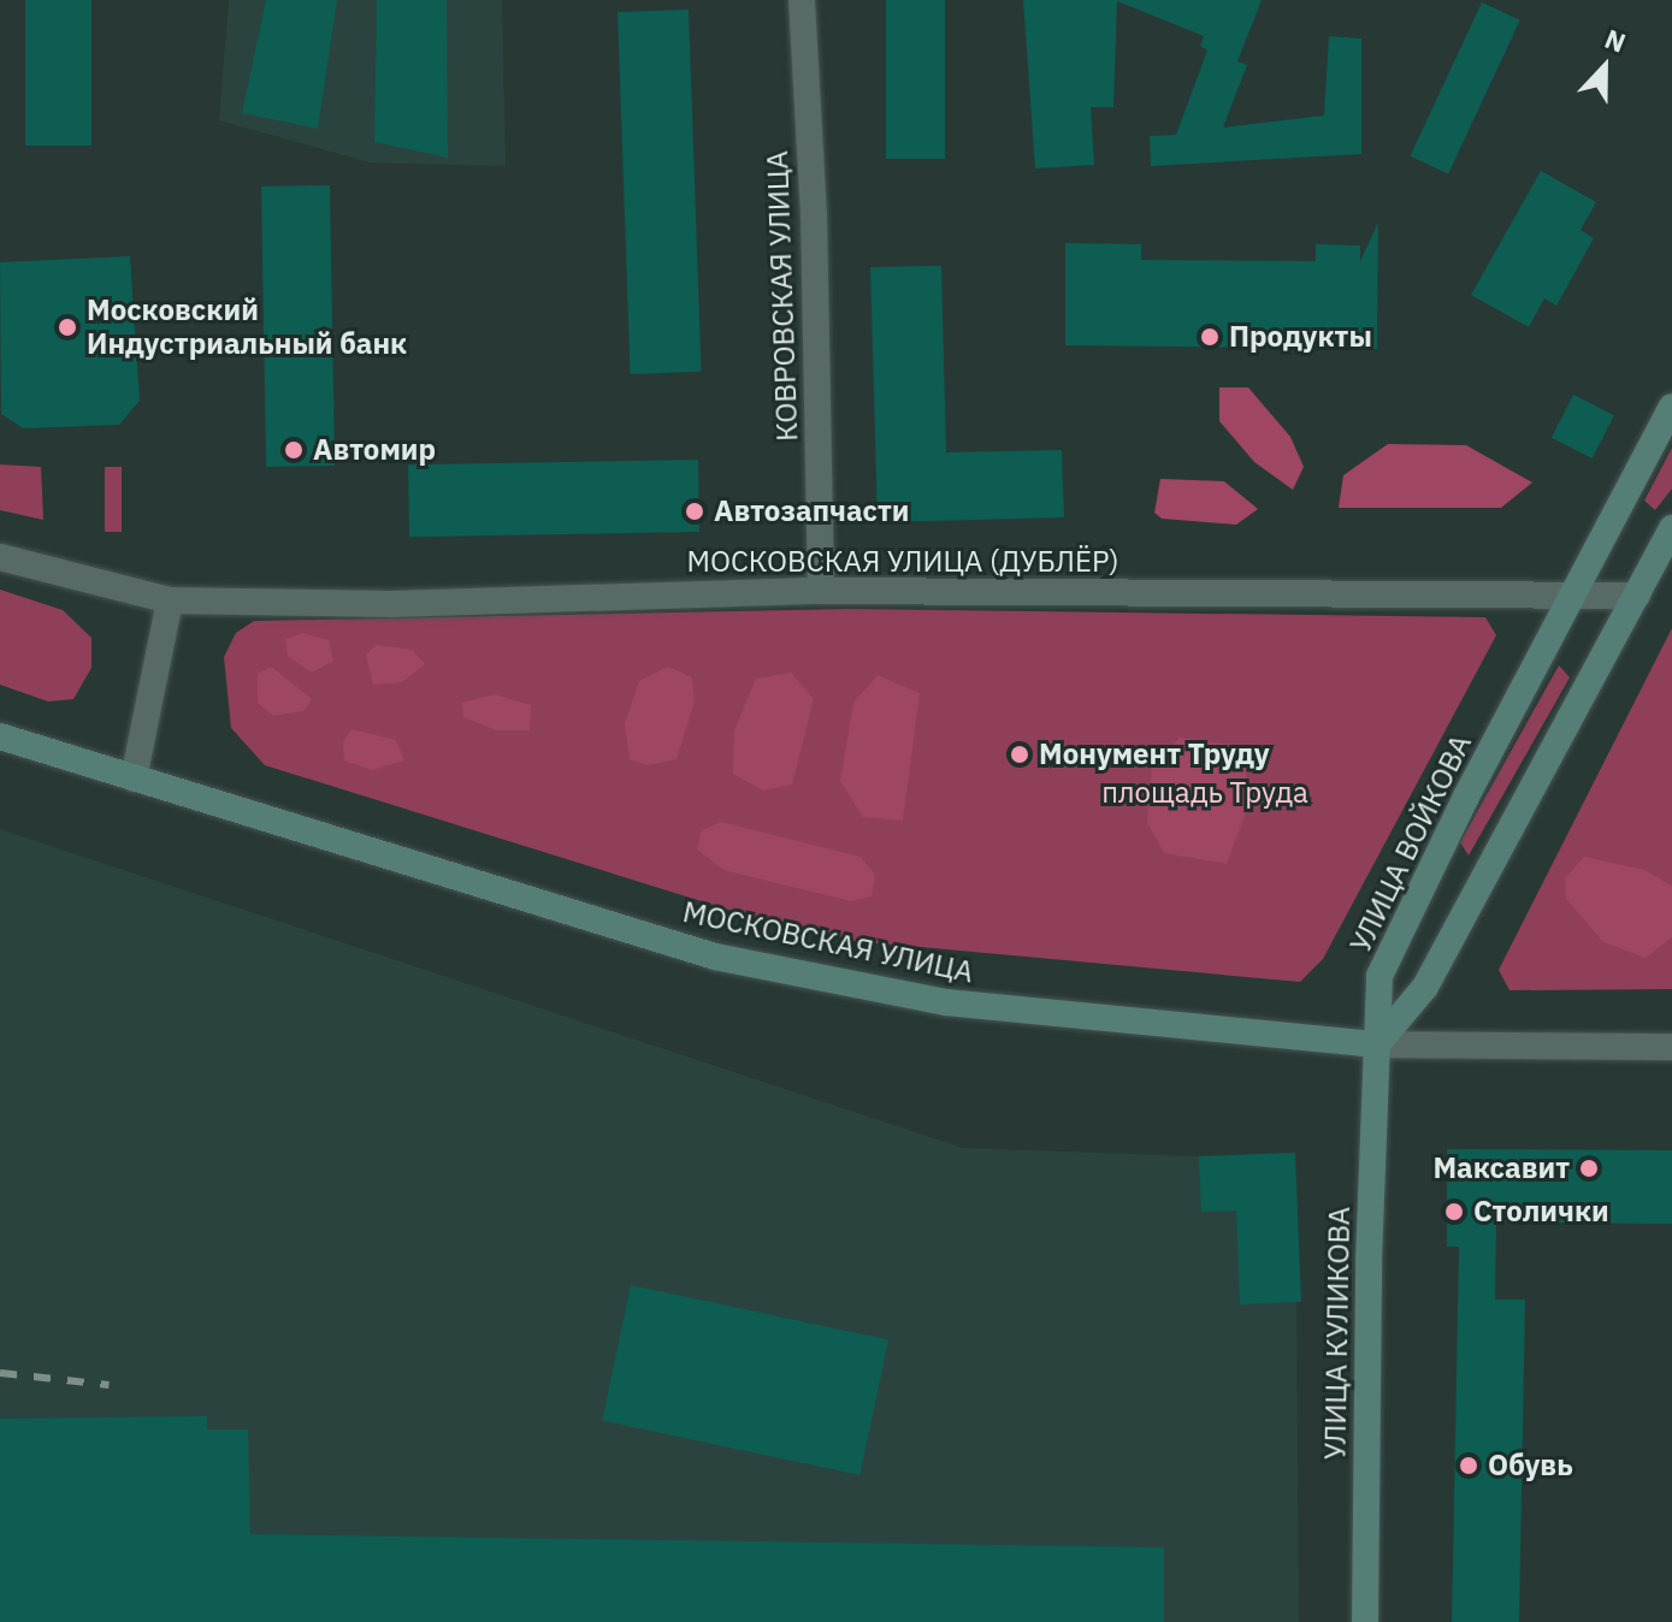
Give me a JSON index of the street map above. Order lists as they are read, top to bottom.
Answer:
{
  "streets": {
    "main road": ["УЛИЦА ВОЙКОВА", "МОСКОВСКАЯ УЛИЦА", "УЛИЦА КУЛИКОВА"],
    "street": ["КОВРОВСКАЯ УЛИЦА", "МОСКОВСКАЯ УЛИЦА (ДУБЛЁР)"]
  },
  "crossings": [
    ["КОВРОВСКАЯ УЛИЦА", "МОСКОВСКАЯ УЛИЦА (ДУБЛЁР)"],
    ["МОСКОВСКАЯ УЛИЦА (ДУБЛЁР)", "УЛИЦА ВОЙКОВА"],
    ["УЛИЦА ВОЙКОВА", "МОСКОВСКАЯ УЛИЦА"],
    ["УЛИЦА ВОЙКОВА", "УЛИЦА КУЛИКОВА"],
    ["МОСКОВСКАЯ УЛИЦА", "УЛИЦА КУЛИКОВА"]
  ],
  "parks": ["площадь Труда"],
  "places": [
    "Московский Индустриальный банк",
    "Продукты",
    "Автомир",
    "Автозапчасти",
    "Монумент Труду",
    "Максавит",
    "Столички",
    "Обувь"
  ],
  "north": "top"
}
